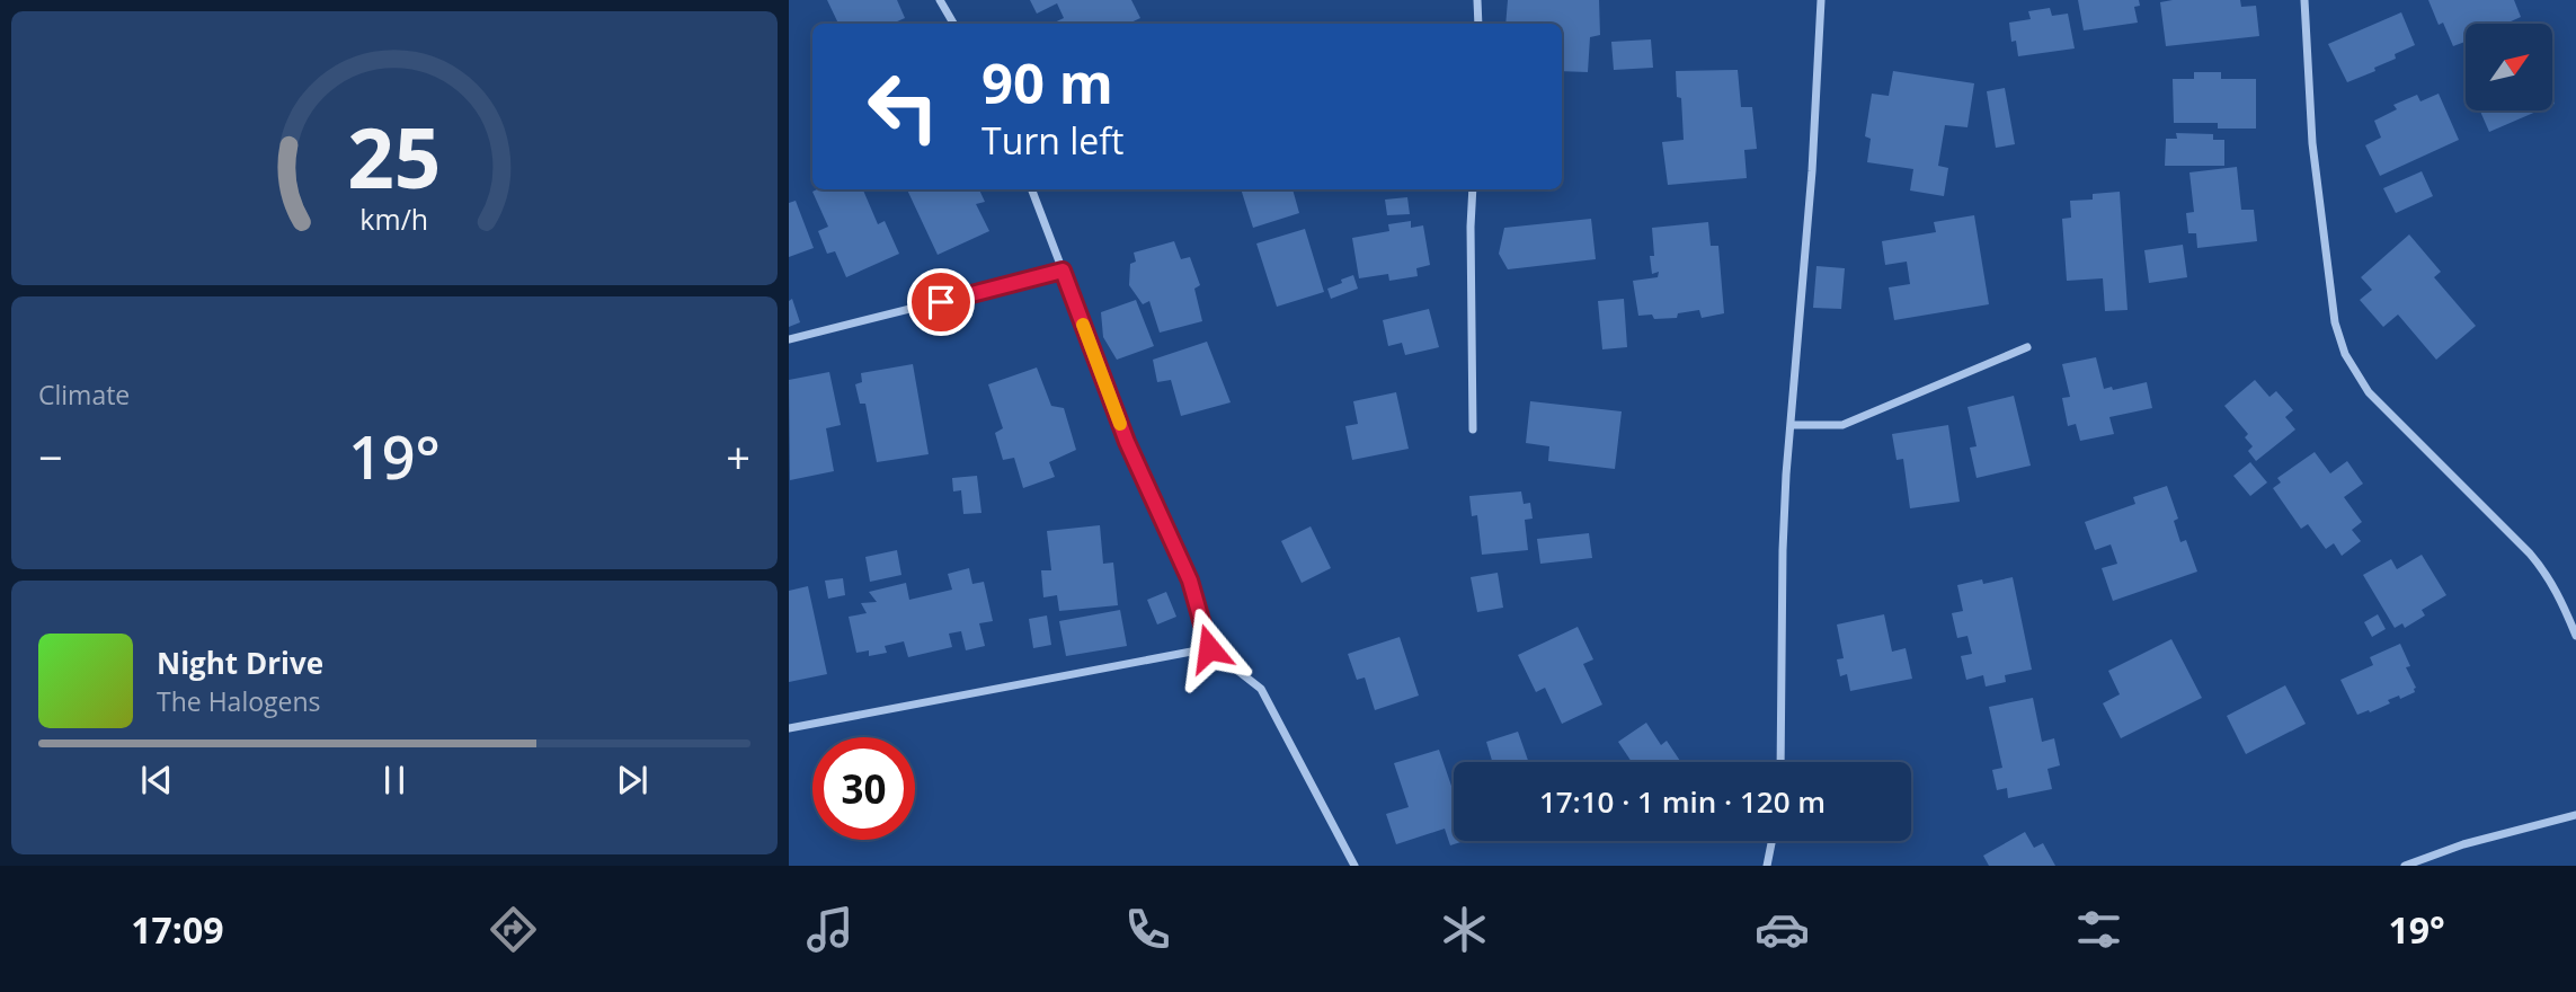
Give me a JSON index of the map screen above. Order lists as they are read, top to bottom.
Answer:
{
  "north": "top right",
  "page": {
    "turn": ["90 m", "Turn left"],
    "tile": "Climate",
    "heat": ["−", "19°", "+"],
    "song": ["Night Drive", "The Halogens"],
    "limit": "30",
    "trip": "17:10 · 1 min · 120 m",
    "tabs": ["17:09", "19°"],
    "gauge": ["25", "km/h"]
  }
}
